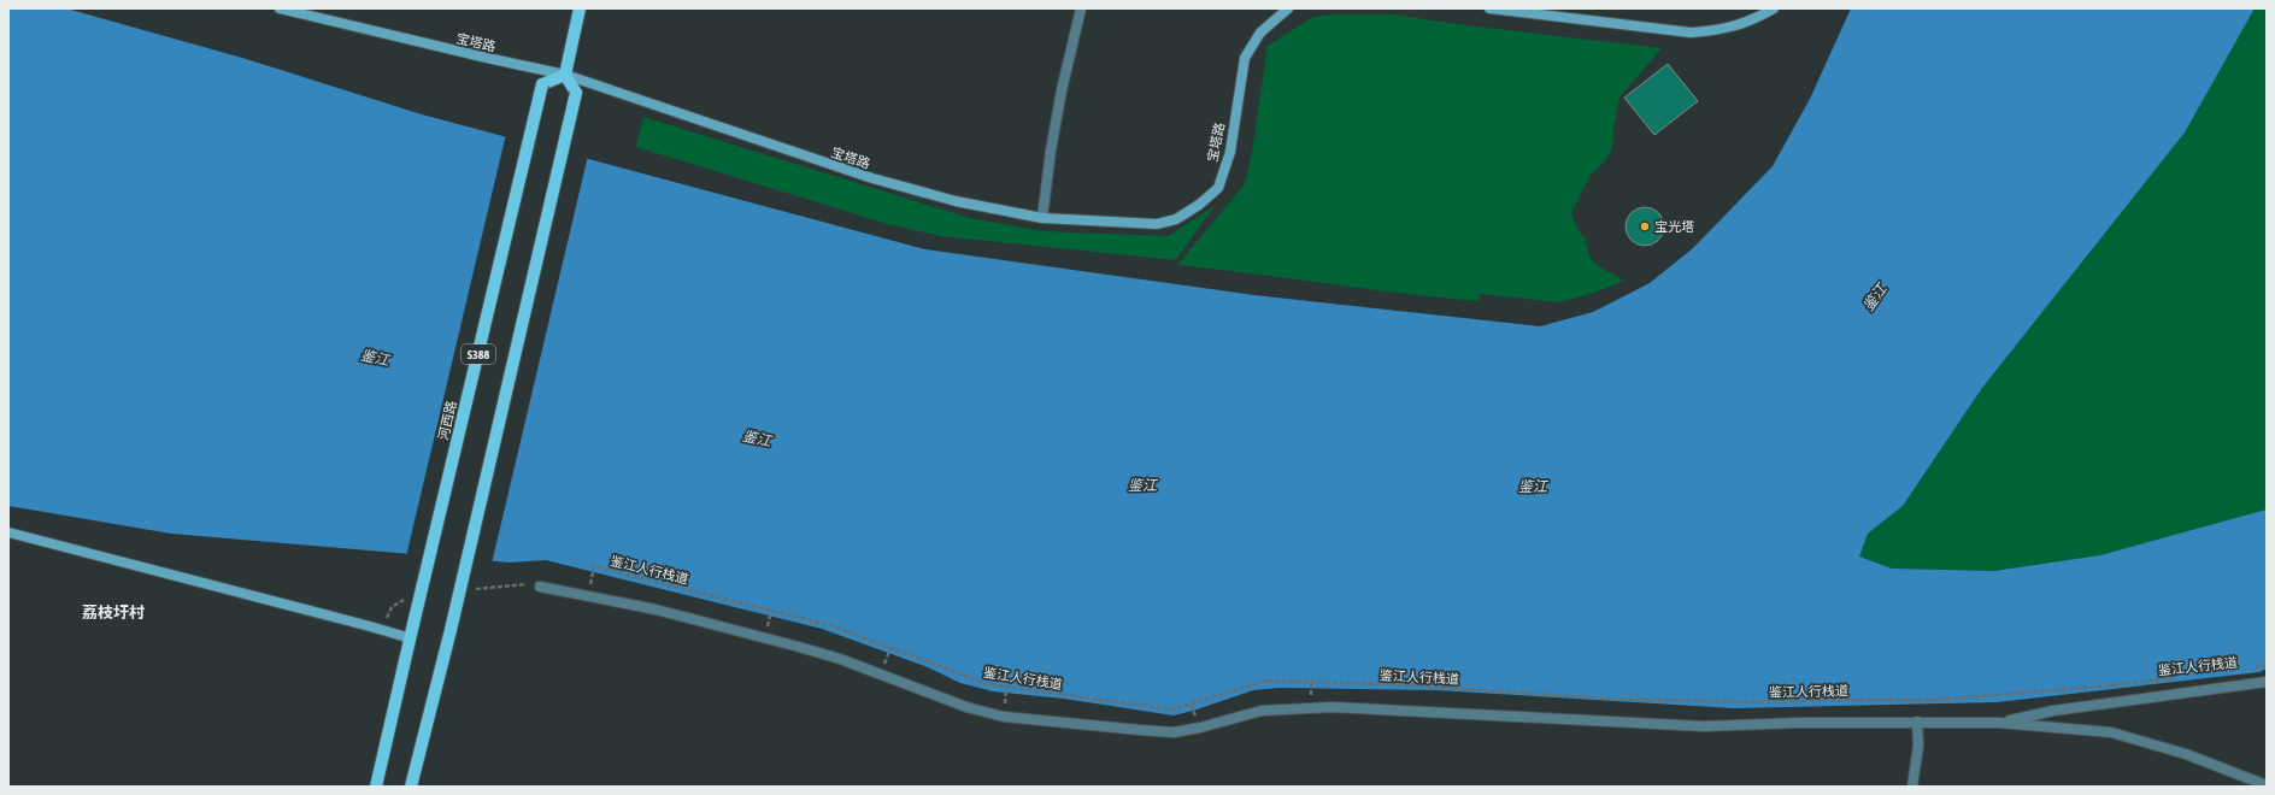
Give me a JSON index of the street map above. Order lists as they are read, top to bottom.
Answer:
{
  "streets": {
    "main road": ["S388", "河西路"],
    "street": ["宝塔路"],
    "path": ["鉴江人行栈道"]
  },
  "crossings": [
    ["宝塔路", "S388"],
    ["宝塔路", "河西路"],
    ["S388", "河西路"]
  ],
  "districts": ["荔枝圩村"],
  "water": ["鉴江"],
  "places": ["宝光塔"]
}
